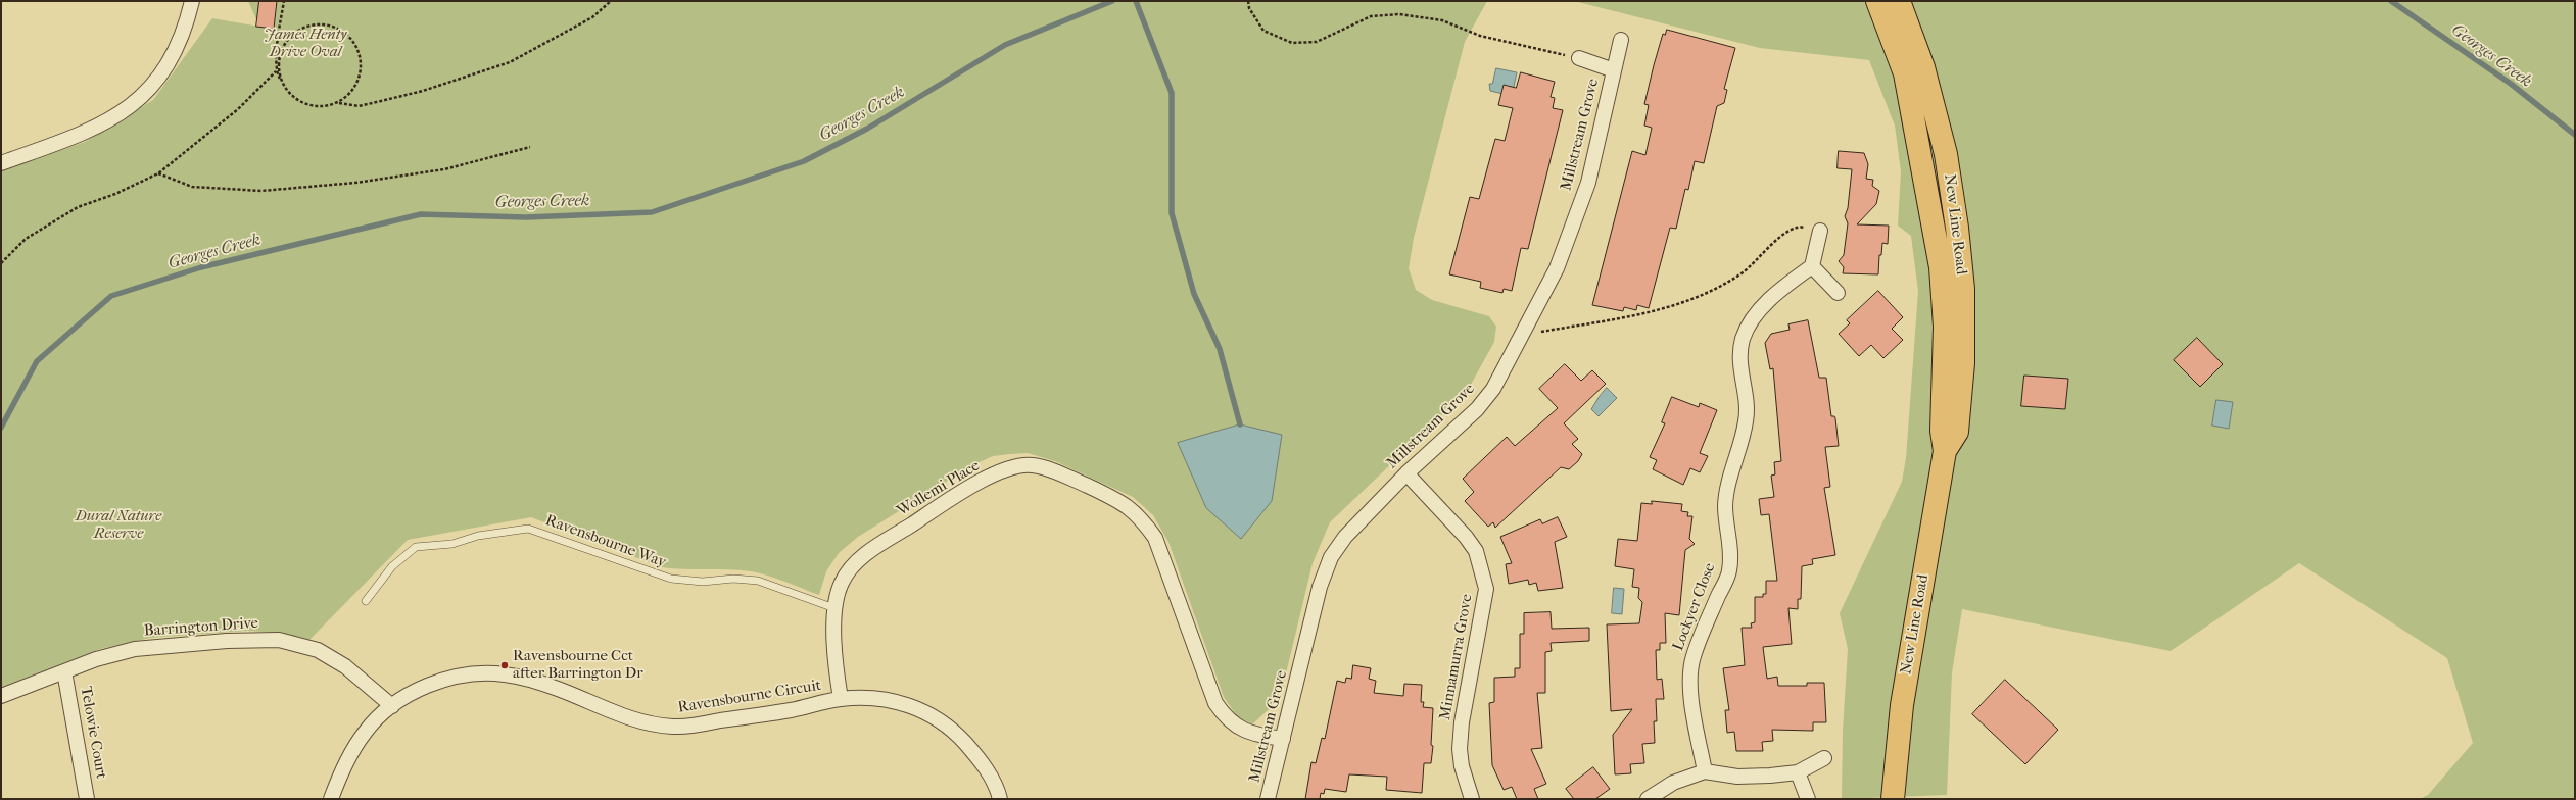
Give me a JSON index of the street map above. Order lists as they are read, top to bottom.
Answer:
{
  "streets": {
    "main road": ["New Line Road"],
    "street": [
      "Millstream Grove",
      "Wollemi Place",
      "Lockyer Close",
      "Barrington Drive",
      "Minnamurra Grove",
      "Ravensbourne Circuit",
      "Telowie Court"
    ],
    "lane": ["Ravensbourne Way"]
  },
  "crossings": [
    ["Millstream Grove", "Wollemi Place"],
    ["Millstream Grove", "Minnamurra Grove"],
    ["Wollemi Place", "Ravensbourne Way"],
    ["Wollemi Place", "Ravensbourne Circuit"],
    ["Barrington Drive", "Ravensbourne Circuit"],
    ["Barrington Drive", "Telowie Court"]
  ],
  "water": ["Georges Creek"],
  "parks": ["James Henty Drive Oval", "Dural Nature Reserve"],
  "places": ["Ravensbourne Cct after Barrington Dr"]
}
